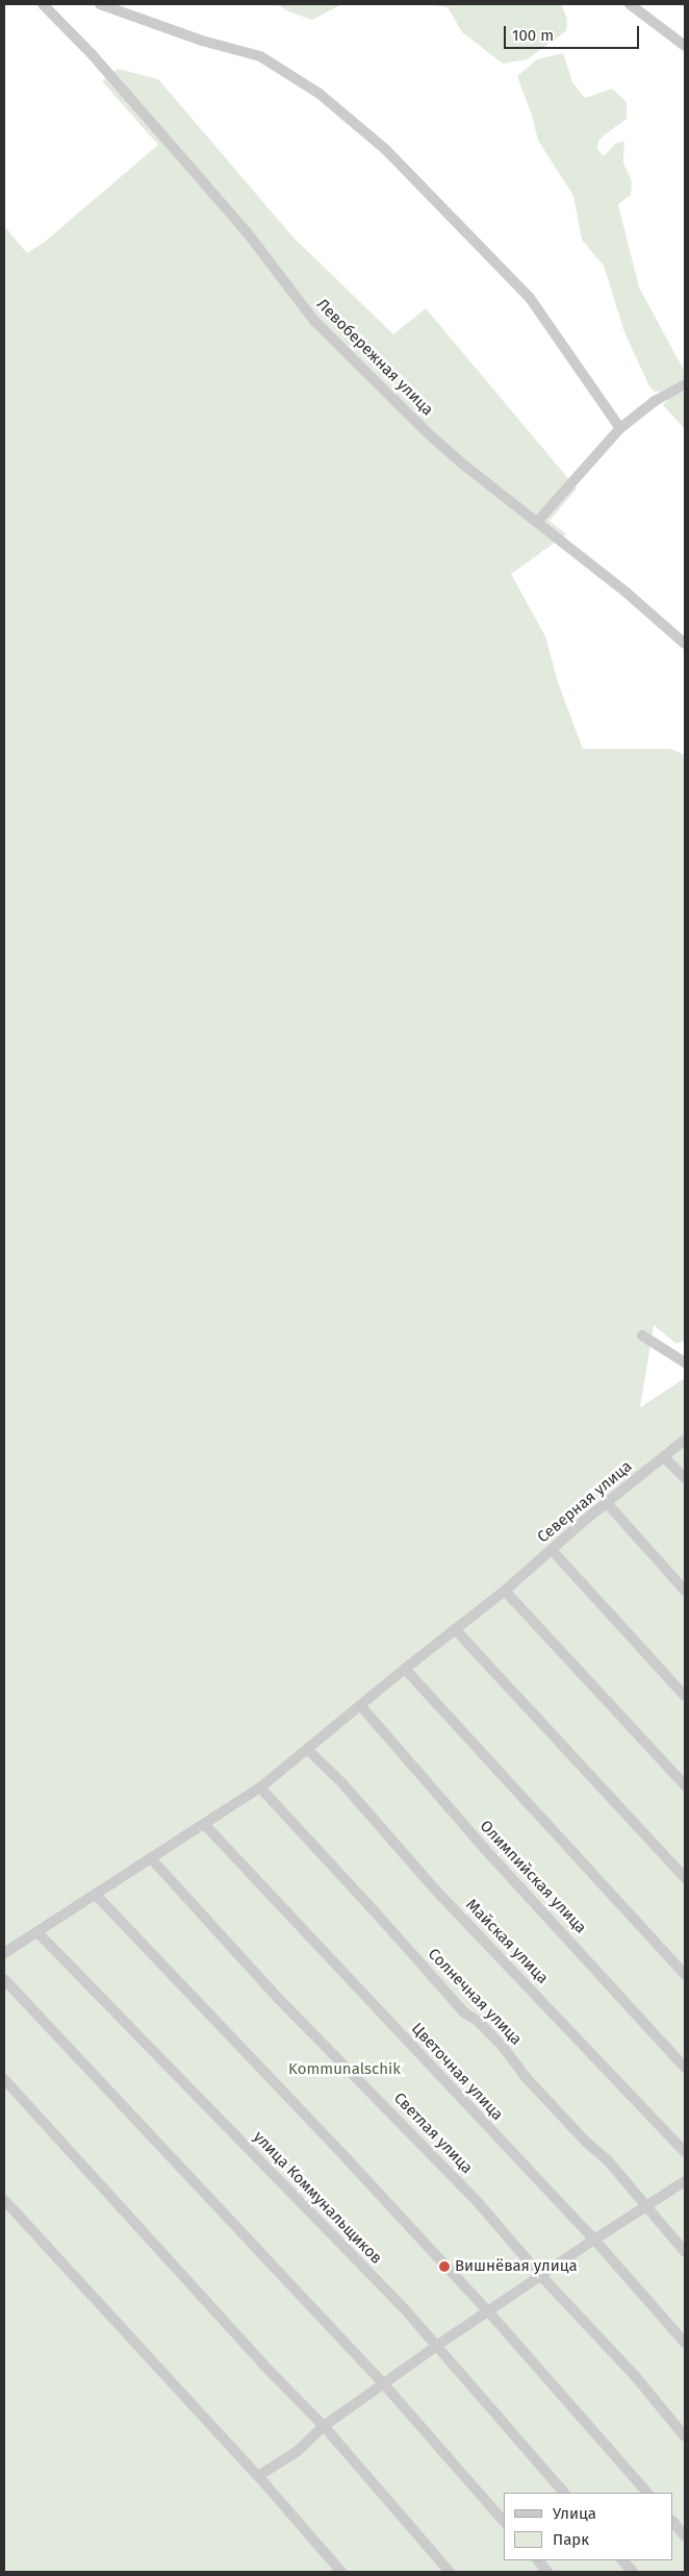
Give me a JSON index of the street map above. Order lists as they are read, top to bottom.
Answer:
{
  "streets": {
    "street": [
      "Левобережная улица",
      "Северная улица",
      "Олимпийская улица",
      "Майская улица",
      "Солнечная улица",
      "Цветочная улица",
      "Светлая улица",
      "улица Коммунальщиков"
    ]
  },
  "crossings": [
    ["Северная улица", "Олимпийская улица"],
    ["Северная улица", "Майская улица"],
    ["Северная улица", "Солнечная улица"],
    ["Северная улица", "Цветочная улица"],
    ["Северная улица", "Светлая улица"],
    ["Северная улица", "улица Коммунальщиков"]
  ],
  "parks": ["Kommunalschik"],
  "places": ["Вишнёвая улица"],
  "legend": ["Улица", "Парк"],
  "scale_bar": "100 m"
}
